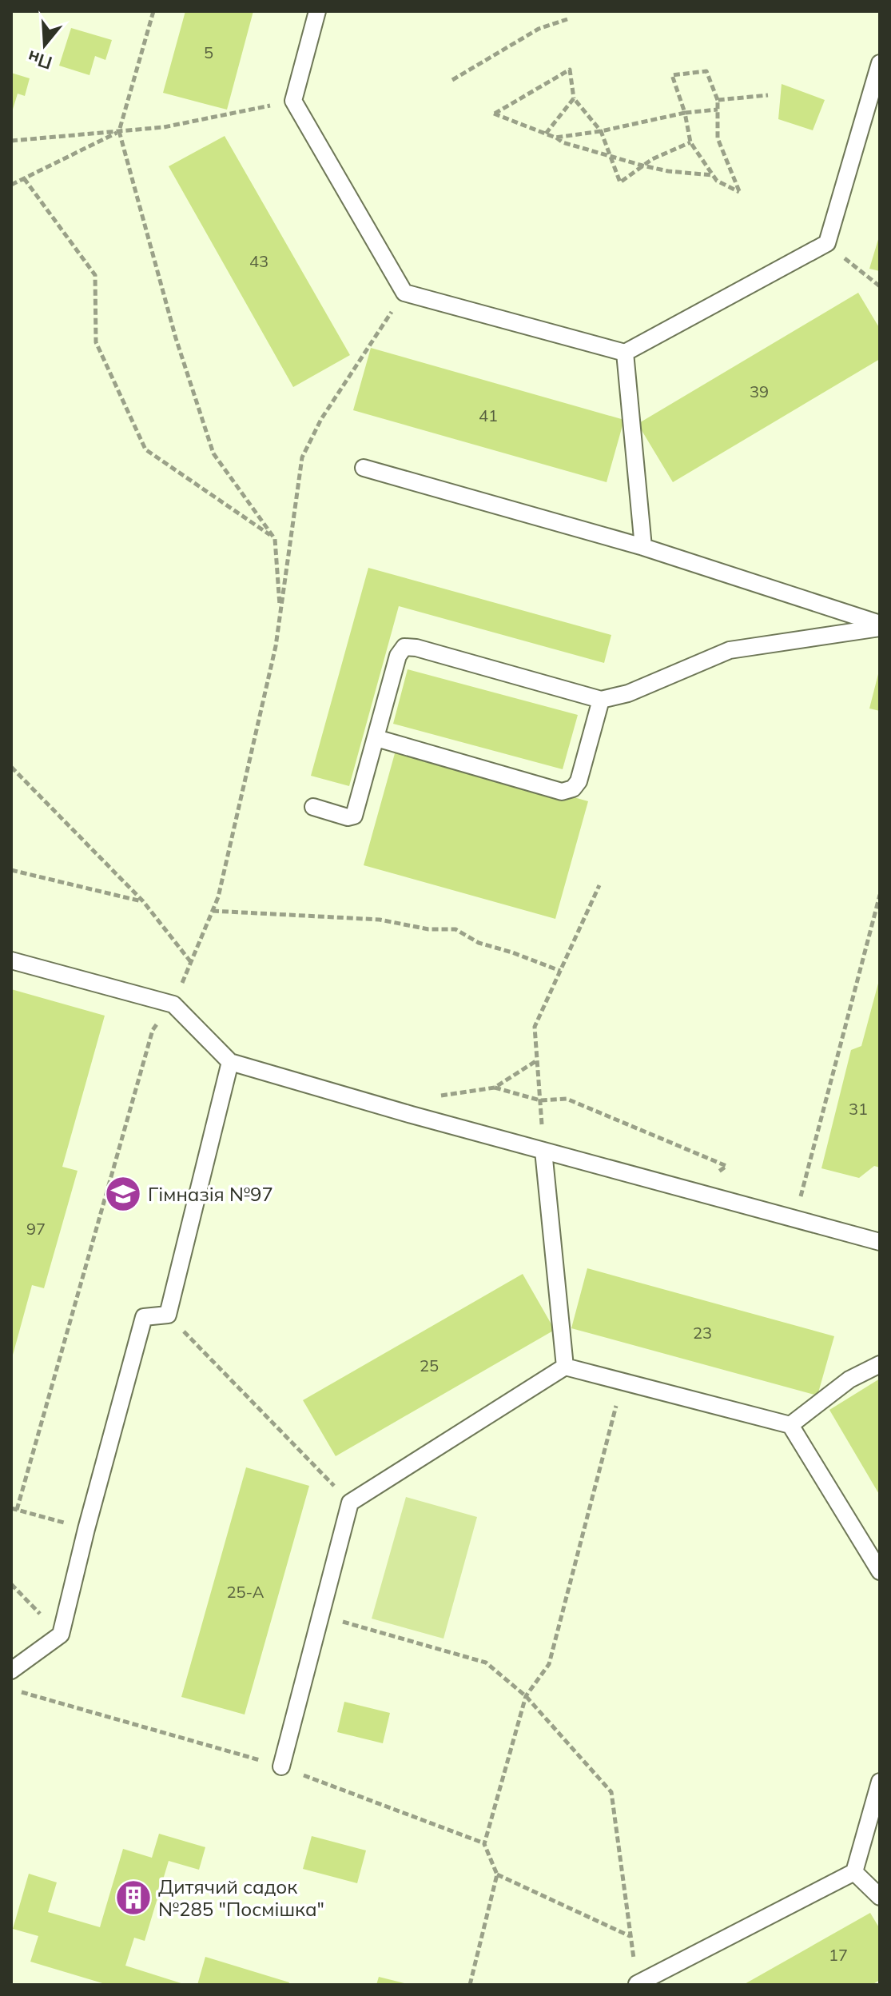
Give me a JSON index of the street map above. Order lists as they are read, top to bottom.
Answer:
{
  "places": {
    "school or university": ["Гімназія №97"],
    "building": ["Дитячий садок №285 \"Посмішка\""]
  },
  "house_numbers": [
    "5",
    "43",
    "39",
    "41",
    "31",
    "97",
    "23",
    "25",
    "25-А",
    "17"
  ],
  "north": "bottom"
}
